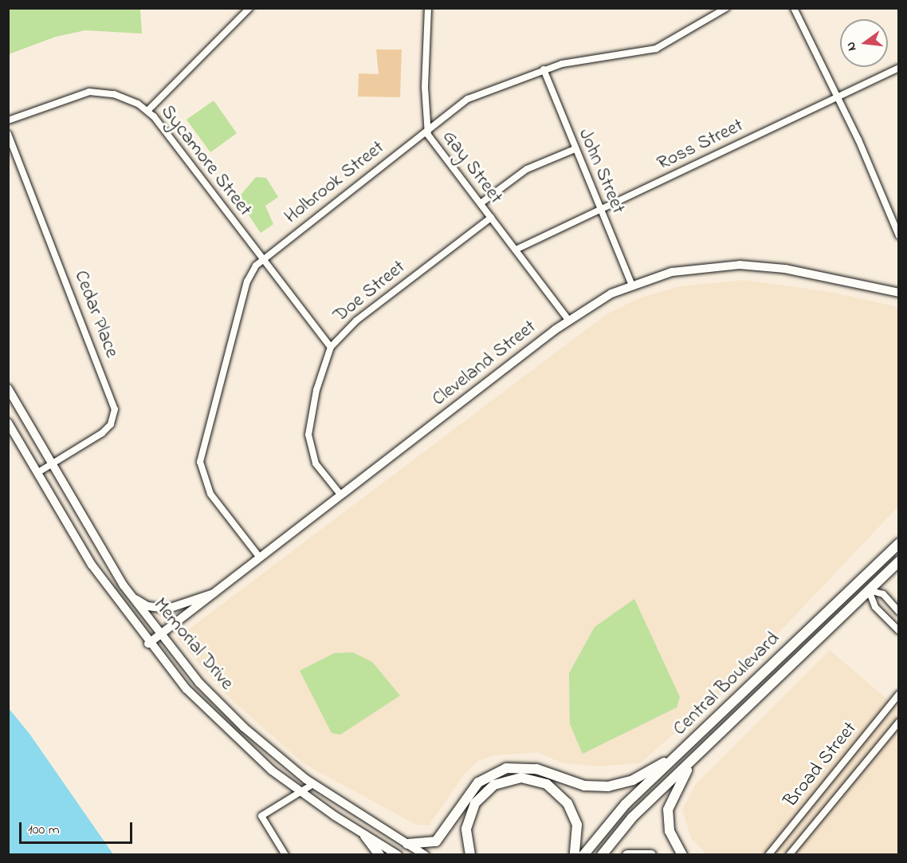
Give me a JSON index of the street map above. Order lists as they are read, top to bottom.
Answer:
{
  "streets": {
    "main road": ["Cleveland Street", "Memorial Drive", "Central Boulevard"],
    "street": [
      "Ross Street",
      "Sycamore Street",
      "Gay Street",
      "John Street",
      "Holbrook Street",
      "Doe Street",
      "Cedar Place",
      "Broad Street"
    ]
  },
  "crossings": [
    ["Ross Street", "Gay Street"],
    ["Ross Street", "John Street"],
    ["Sycamore Street", "Holbrook Street"],
    ["Sycamore Street", "Doe Street"],
    ["Gay Street", "Holbrook Street"],
    ["Gay Street", "Doe Street"],
    ["Gay Street", "Cleveland Street"],
    ["John Street", "Holbrook Street"],
    ["John Street", "Cleveland Street"],
    ["Holbrook Street", "Cleveland Street"],
    ["Doe Street", "Cleveland Street"],
    ["Cedar Place", "Memorial Drive"],
    ["Cleveland Street", "Memorial Drive"]
  ],
  "scale_bar": "100 m",
  "north": "left"
}
